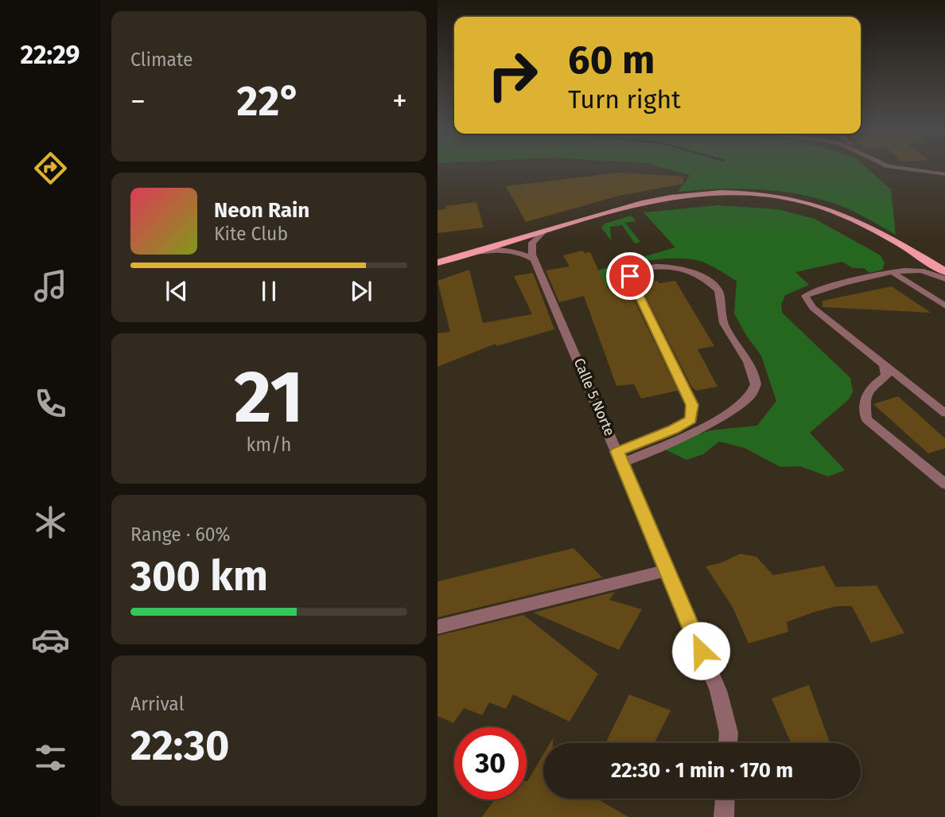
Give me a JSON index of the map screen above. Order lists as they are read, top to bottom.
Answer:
{
  "streets": {
    "street": ["Calle 5 Norte"]
  },
  "page": {
    "tabs": "22:29",
    "tile": [
      "Climate",
      ["21", "km/h"],
      ["Range · 60%", "300 km"],
      ["Arrival", "22:30"]
    ],
    "turn": ["60 m", "Turn right"],
    "heat": ["−", "22°", "+"],
    "song": ["Neon Rain", "Kite Club"],
    "limit": "30",
    "trip": "22:30 · 1 min · 170 m"
  }
}
